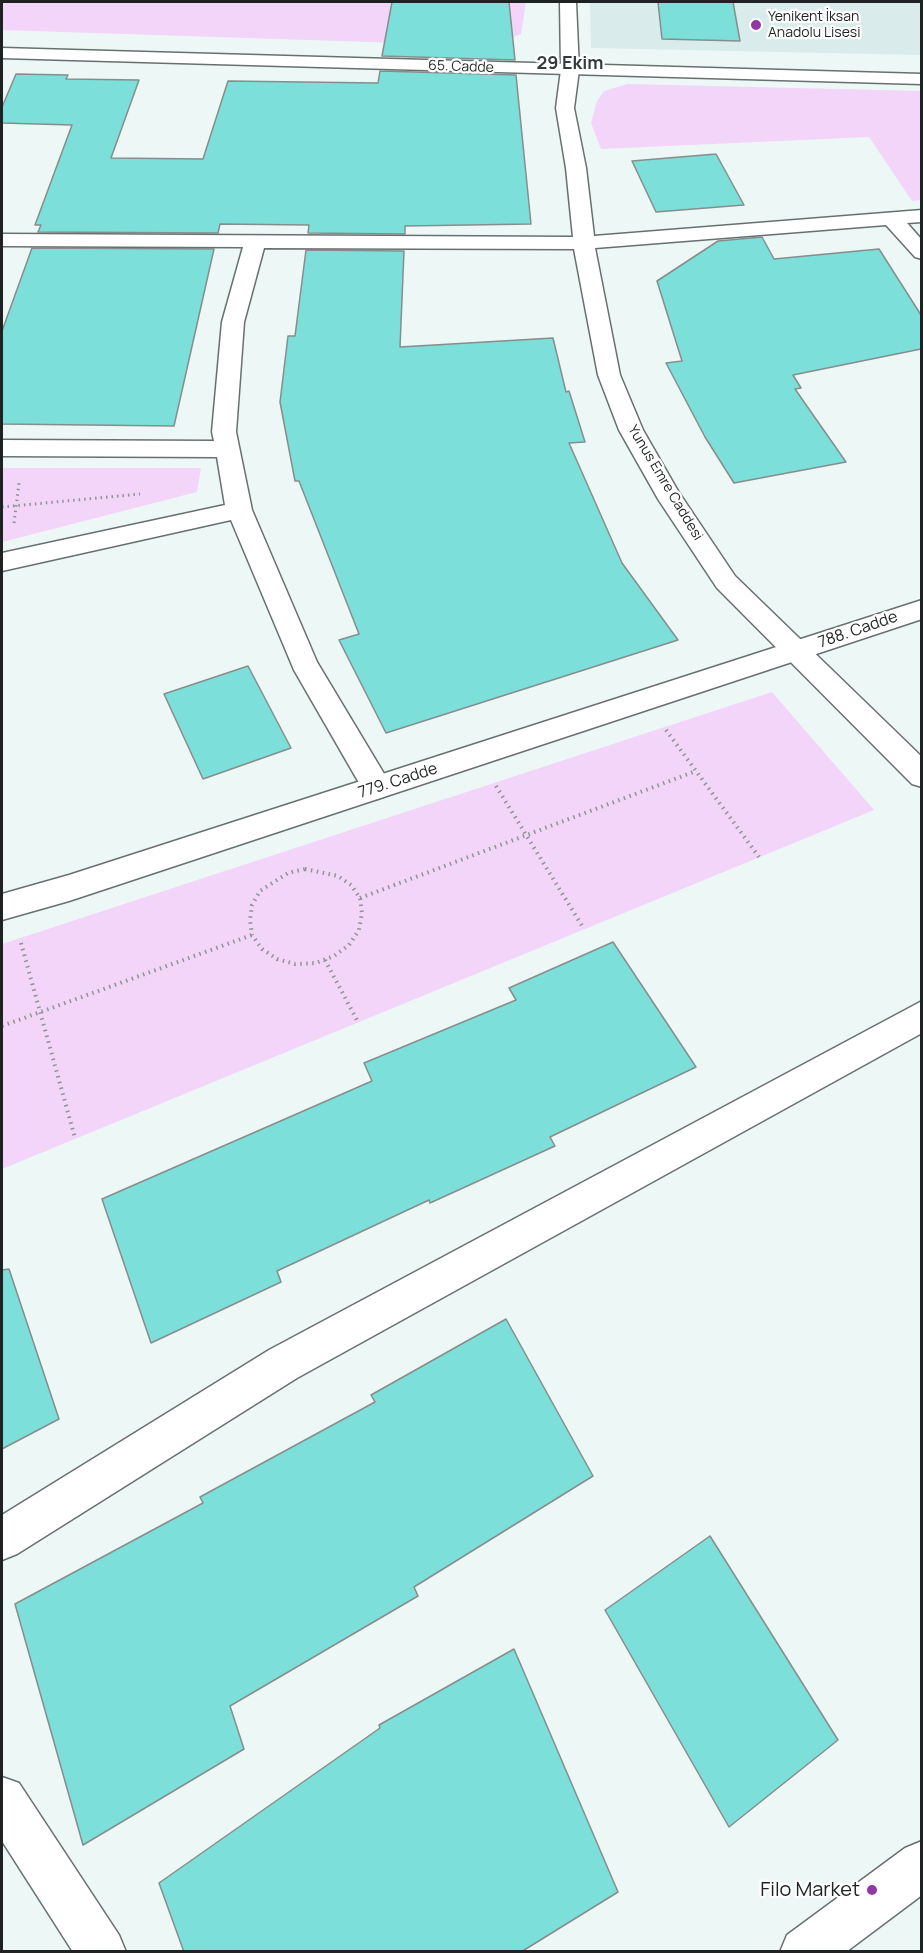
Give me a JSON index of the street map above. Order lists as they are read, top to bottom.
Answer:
{
  "streets": {
    "street": [
      "65. Cadde",
      "Yunus Emre Caddesi",
      "788. Cadde",
      "779. Cadde"
    ]
  },
  "crossings": [
    ["65. Cadde", "Yunus Emre Caddesi"],
    ["Yunus Emre Caddesi", "788. Cadde"],
    ["Yunus Emre Caddesi", "779. Cadde"],
    ["788. Cadde", "779. Cadde"]
  ],
  "districts": ["29 Ekim"],
  "places": ["Yenikent İksan Anadolu Lisesi", "Filo Market"]
}
